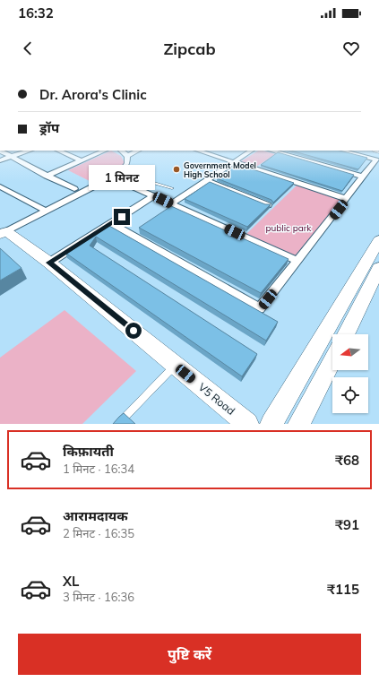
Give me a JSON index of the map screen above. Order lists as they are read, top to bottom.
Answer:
{
  "streets": {
    "main road": ["V5 Road"]
  },
  "parks": ["public park"],
  "places": ["Government Model High School"],
  "north": "left",
  "page": {
    "status": "16:32",
    "header": "Zipcab",
    "banner": ["Dr. Arora's Clinic", "ड्रॉप"],
    "bubble": "1 मिनट",
    "list": [
      {
        "name": "किफ़ायती",
        "note": "1 मिनट · 16:34",
        "value": "₹68"
      },
      {
        "name": "आरामदायक",
        "note": "2 मिनट · 16:35",
        "value": "₹91"
      },
      {
        "name": "XL",
        "note": "3 मिनट · 16:36",
        "value": "₹115"
      }
    ],
    "buttons": "पुष्टि करें"
  }
}
